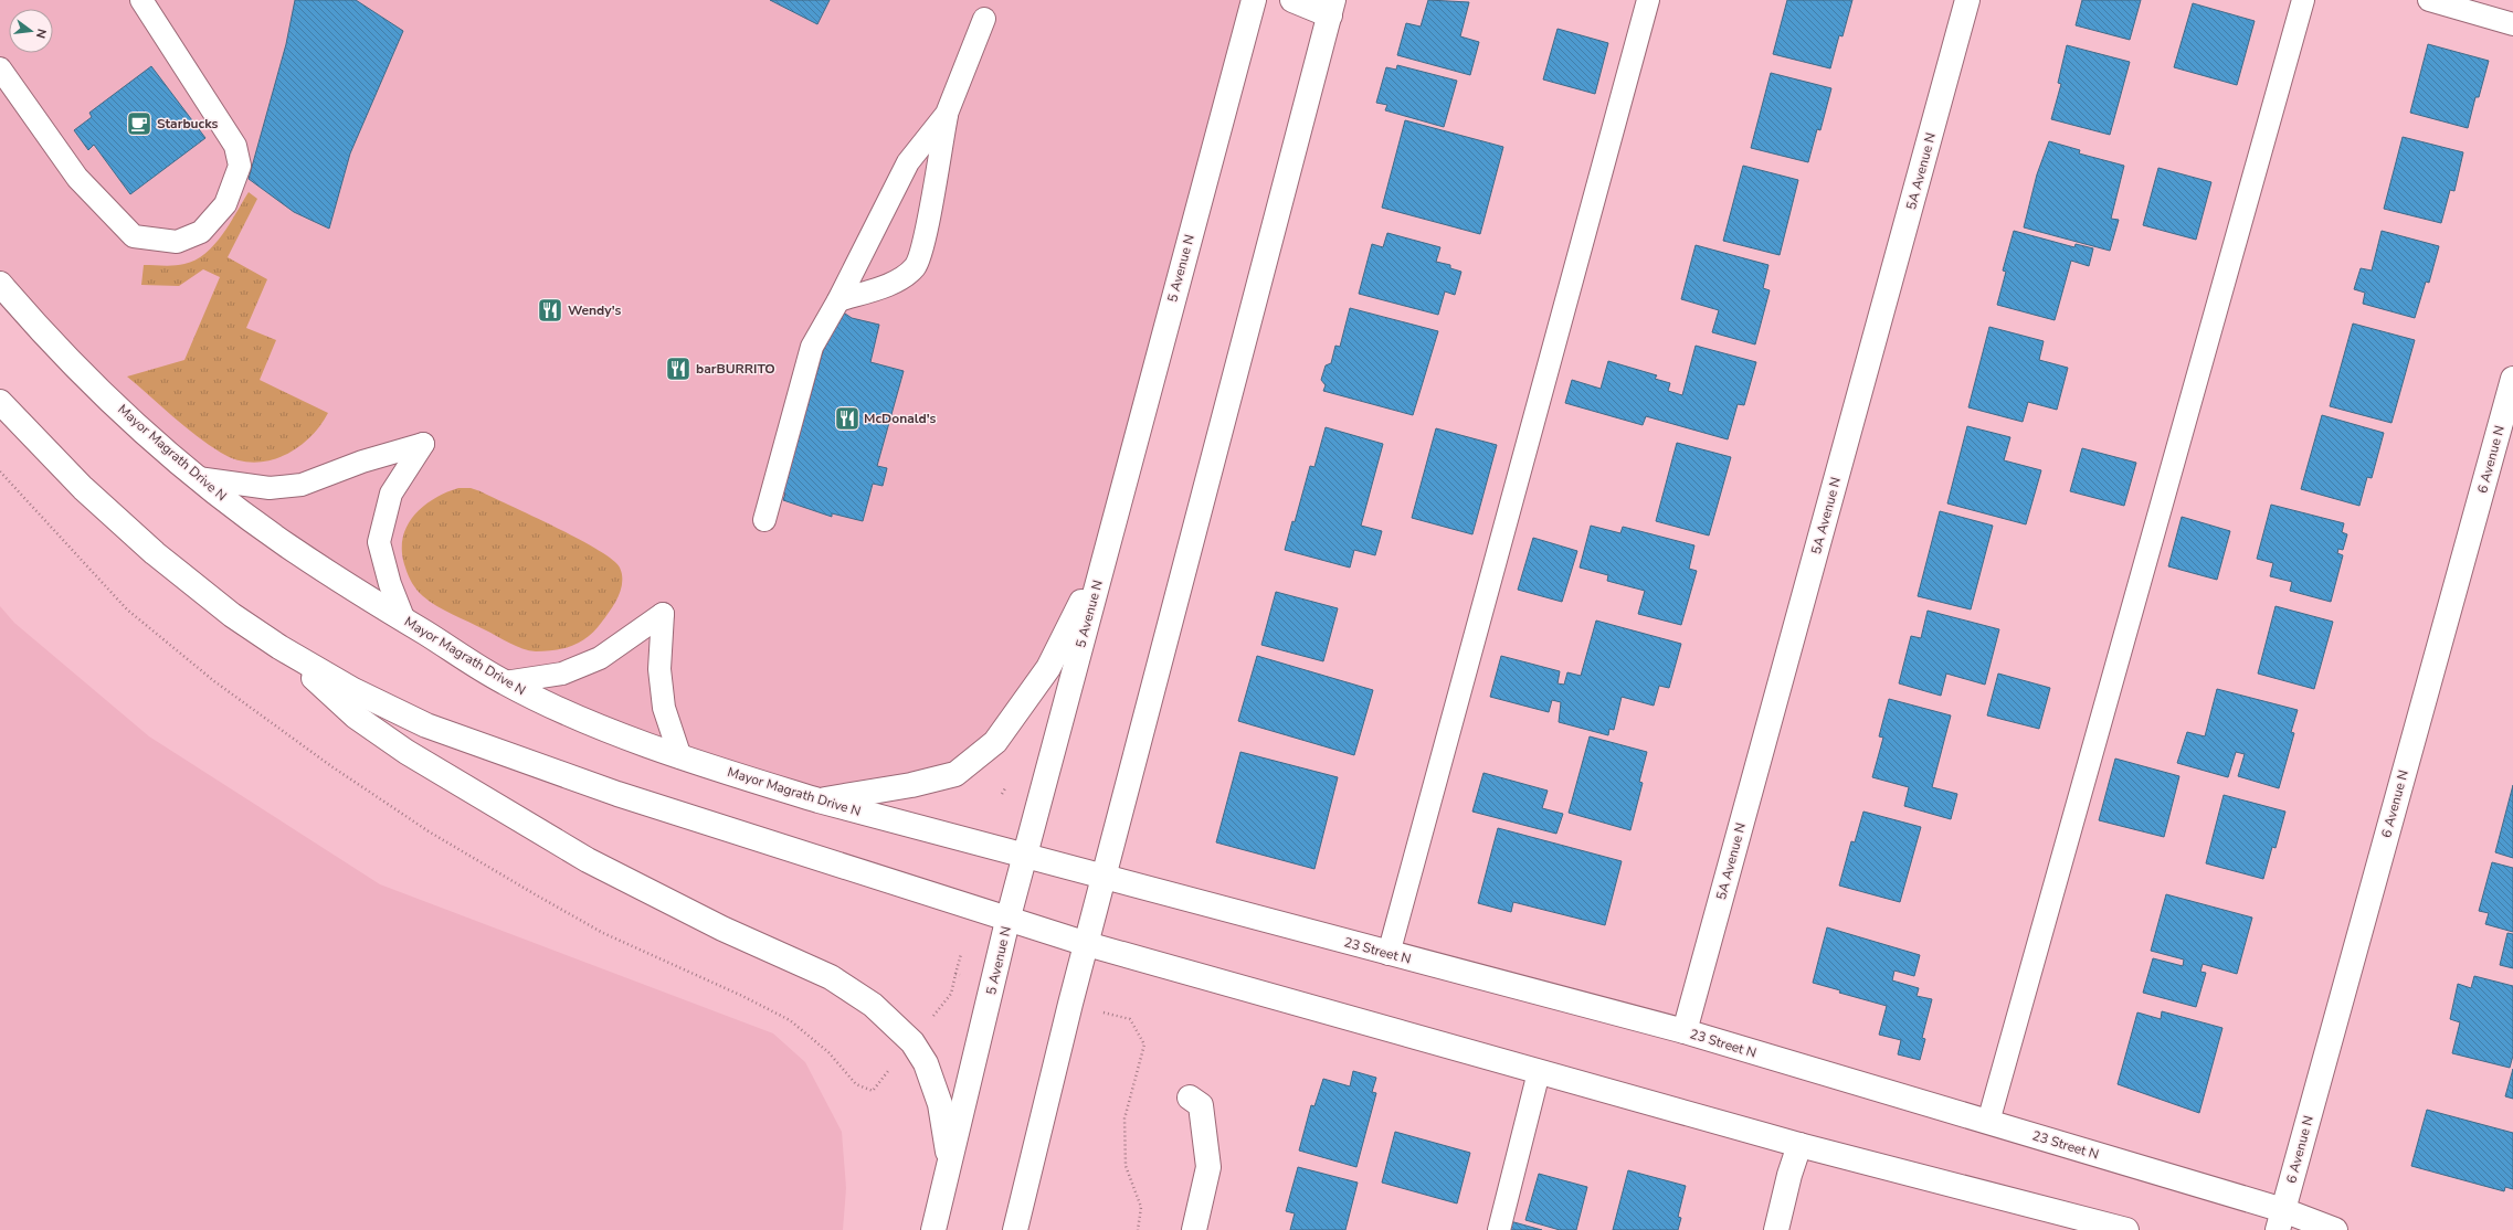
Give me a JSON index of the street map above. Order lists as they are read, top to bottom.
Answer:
{
  "streets": {
    "main road": [
      "5A Avenue N",
      "5 Avenue N",
      "Mayor Magrath Drive N",
      "6 Avenue N",
      "23 Street N"
    ]
  },
  "crossings": [
    ["5A Avenue N", "23 Street N"],
    ["5 Avenue N", "Mayor Magrath Drive N"],
    ["Mayor Magrath Drive N", "23 Street N"],
    ["6 Avenue N", "23 Street N"]
  ],
  "places": {
    "cafe": ["Starbucks"],
    "restaurant": ["Wendy's", "barBURRITO", "McDonald's"]
  },
  "north": "right"
}
